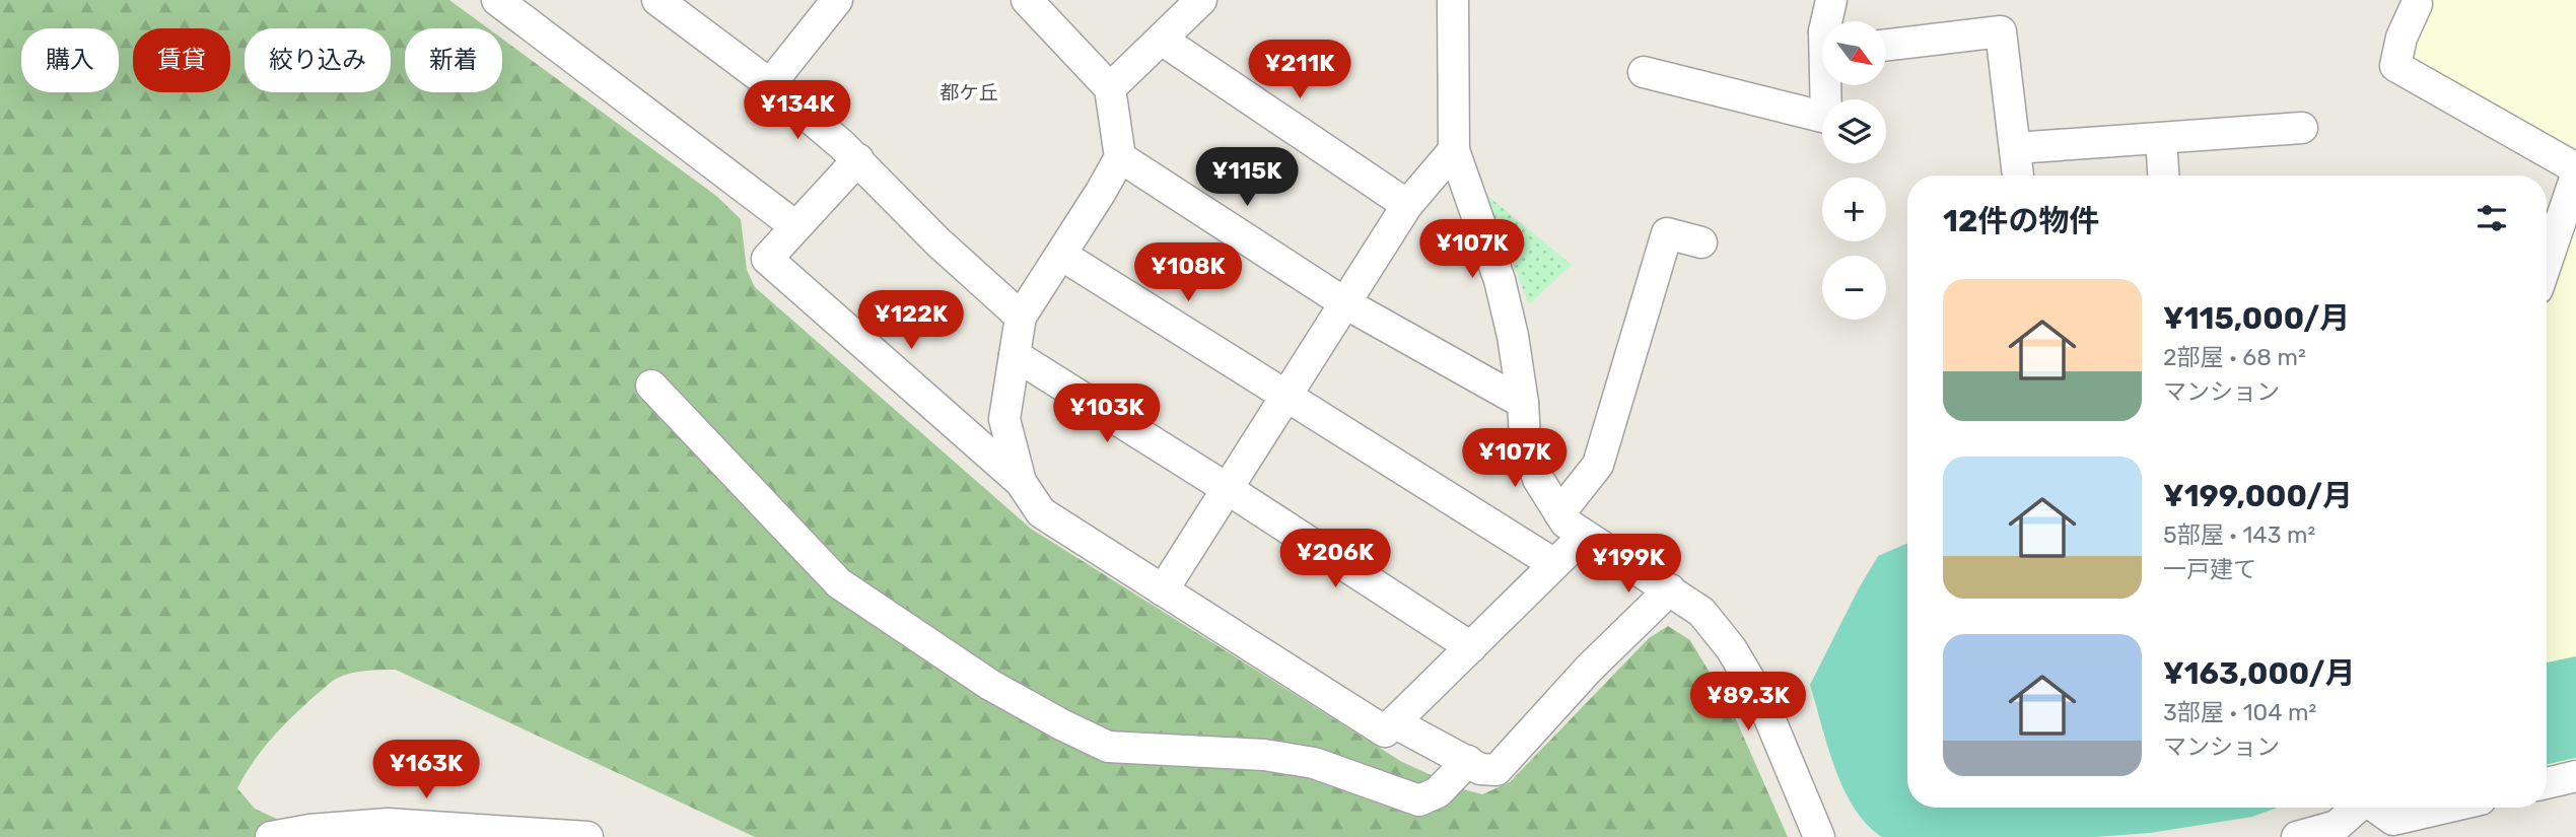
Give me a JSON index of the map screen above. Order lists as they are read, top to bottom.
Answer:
{
  "districts": ["都ケ丘"],
  "north": "bottom right",
  "page": {
    "map_buttons": ["+", "−"],
    "chip": [
      "購入",
      "賃貸",
      "絞り込み",
      "新着"
    ],
    "price": [
      "¥211K",
      "¥134K",
      "¥115K",
      "¥107K",
      "¥108K",
      "¥122K",
      "¥103K",
      "¥107K",
      "¥206K",
      "¥199K",
      "¥89.3K",
      "¥163K"
    ],
    "heading": "12件の物件",
    "list": [
      {
        "name": "¥115,000/月",
        "note": "2部屋 · 68 m² · マンション"
      },
      {
        "name": "¥199,000/月",
        "note": "5部屋 · 143 m² · 一戸建て"
      },
      {
        "name": "¥163,000/月",
        "note": "3部屋 · 104 m² · マンション"
      }
    ]
  }
}
